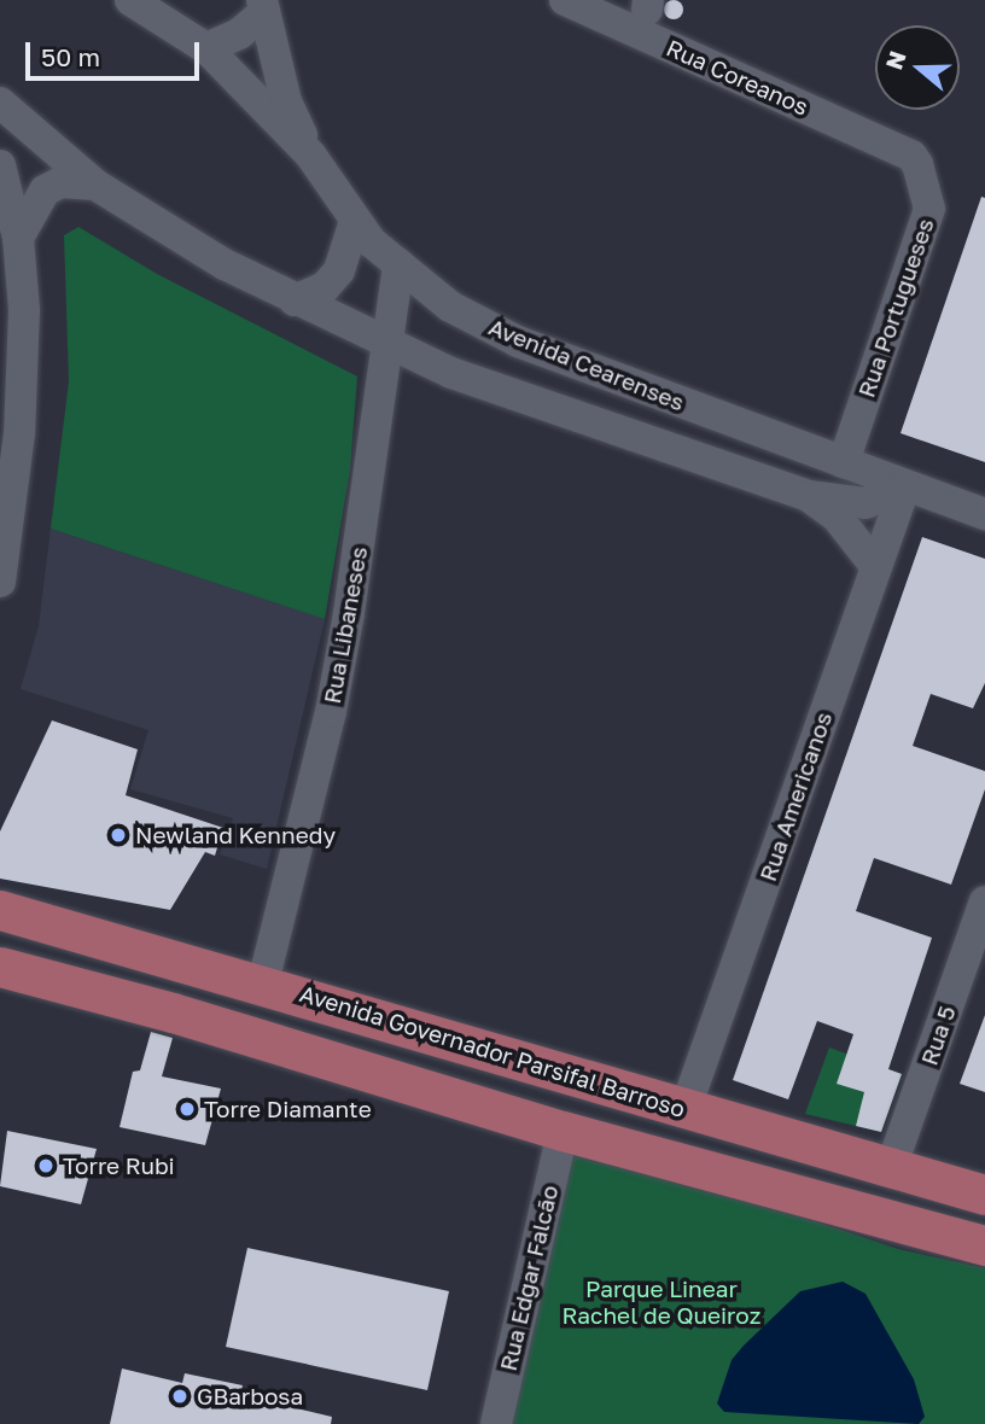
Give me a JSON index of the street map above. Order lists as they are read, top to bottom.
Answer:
{
  "streets": {
    "main road": ["Avenida Governador Parsifal Barroso"],
    "street": [
      "Rua Coreanos",
      "Rua Portugueses",
      "Avenida Cearenses",
      "Rua Libaneses",
      "Rua Americanos",
      "Rua 5",
      "Rua Edgar Falcão"
    ]
  },
  "crossings": [
    ["Rua Coreanos", "Rua Portugueses"],
    ["Rua Portugueses", "Avenida Cearenses"],
    ["Avenida Cearenses", "Rua Libaneses"],
    ["Avenida Cearenses", "Rua Americanos"],
    ["Rua Libaneses", "Avenida Governador Parsifal Barroso"],
    ["Rua Americanos", "Avenida Governador Parsifal Barroso"],
    ["Rua 5", "Avenida Governador Parsifal Barroso"]
  ],
  "parks": ["Parque Linear Rachel de Queiroz"],
  "places": [
    "Newland Kennedy",
    "Torre Diamante",
    "Torre Rubi",
    "GBarbosa"
  ],
  "scale_bar": "50 m",
  "north": "left"
}
